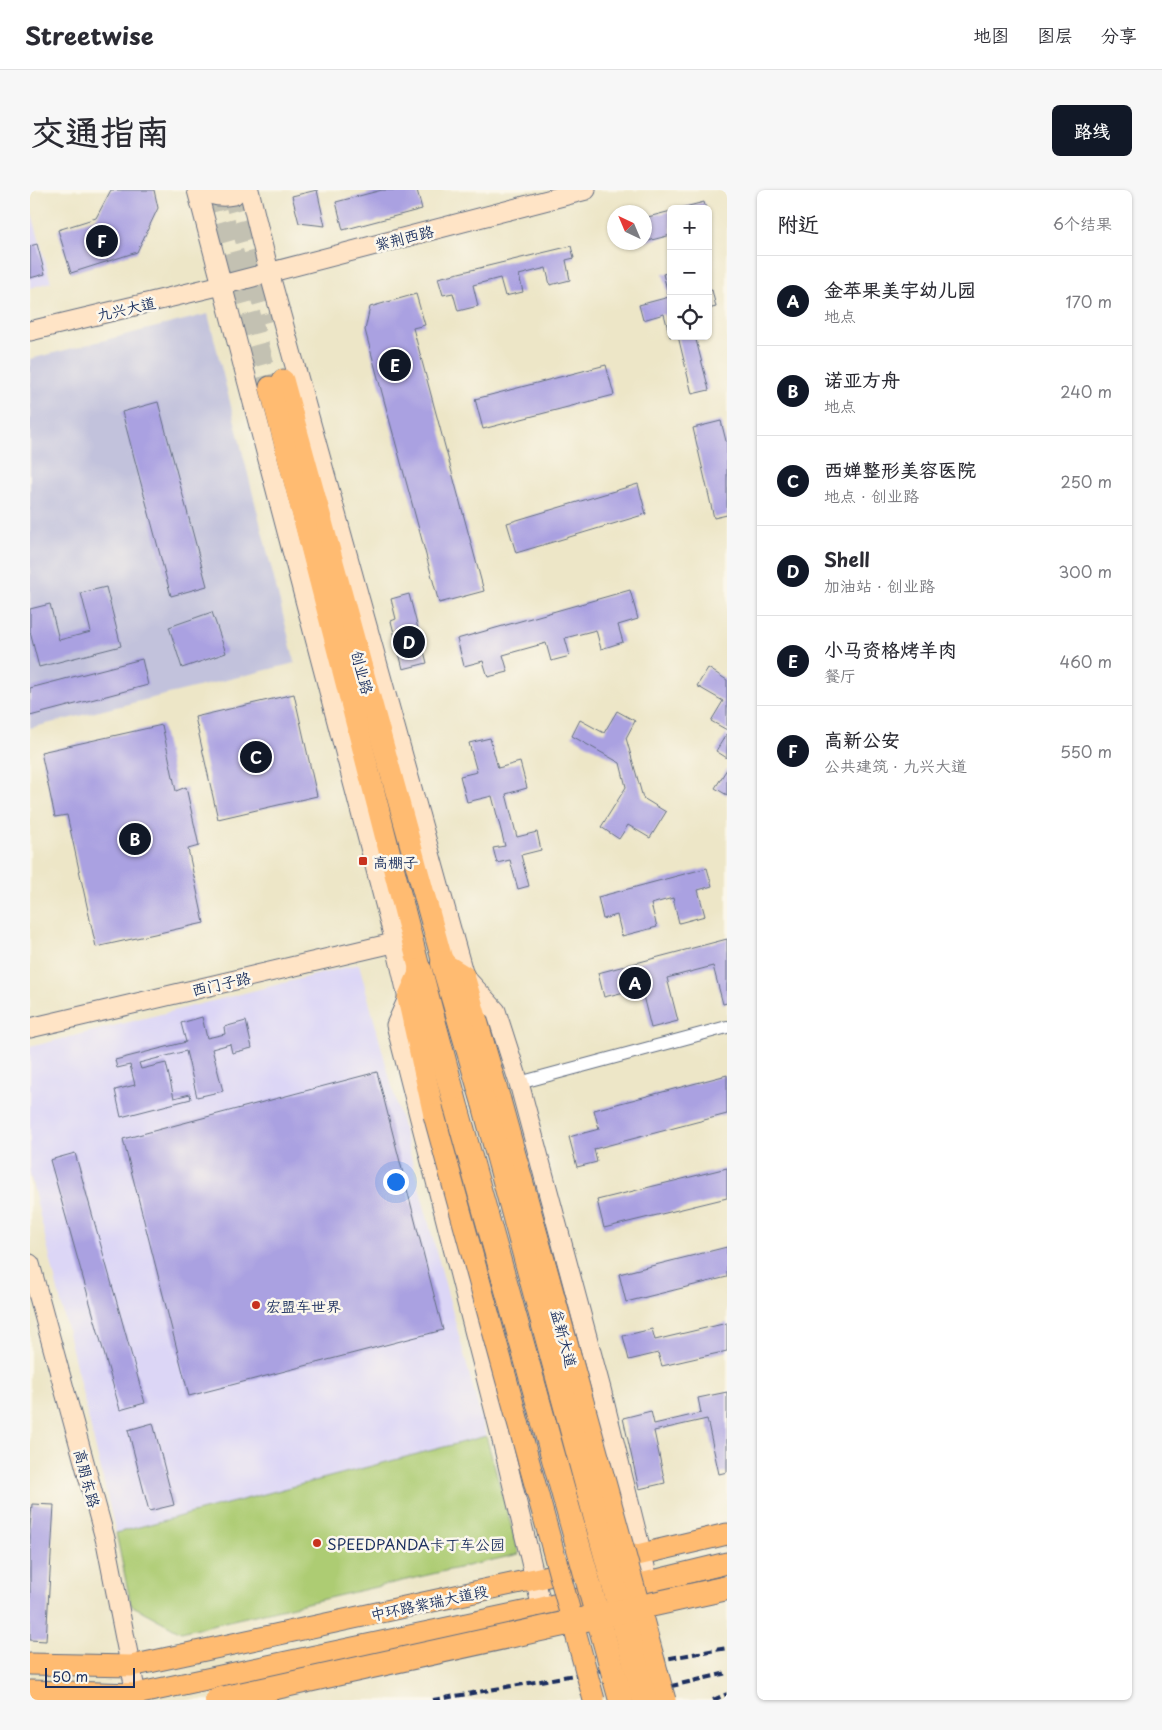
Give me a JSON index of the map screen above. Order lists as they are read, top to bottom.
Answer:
{
  "streets": {
    "main road": ["创业路", "益新大道", "中环路紫瑞大道段"],
    "street": [
      "紫荆西路",
      "九兴大道",
      "西门子路",
      "高朋东路"
    ]
  },
  "crossings": [
    ["紫荆西路", "九兴大道"],
    ["创业路", "西门子路"],
    ["高朋东路", "中环路紫瑞大道段"]
  ],
  "places": {
    "transit": ["高棚子"],
    "other": ["宏盟车世界", "SPEEDPANDA卡丁车公园"]
  },
  "scale_bar": "50 m",
  "north": "top left",
  "page": {
    "header": "Streetwise",
    "nav": ["地图", "图层", "分享"],
    "title": "交通指南",
    "buttons": "路线",
    "heading": ["附近", "6个结果"],
    "map_buttons": ["+", "−"],
    "pins": [
      "F",
      "E",
      "D",
      "C",
      "B",
      "A"
    ],
    "list": [
      {
        "mark": "A",
        "name": "金苹果美宇幼儿园",
        "note": "地点",
        "value": "170 m"
      },
      {
        "mark": "B",
        "name": "诺亚方舟",
        "note": "地点",
        "value": "240 m"
      },
      {
        "mark": "C",
        "name": "西婵整形美容医院",
        "note": "地点 · 创业路",
        "value": "250 m"
      },
      {
        "mark": "D",
        "name": "Shell",
        "note": "加油站 · 创业路",
        "value": "300 m"
      },
      {
        "mark": "E",
        "name": "小马资格烤羊肉",
        "note": "餐厅",
        "value": "460 m"
      },
      {
        "mark": "F",
        "name": "高新公安",
        "note": "公共建筑 · 九兴大道",
        "value": "550 m"
      }
    ],
    "scale": "50 m"
  }
}
